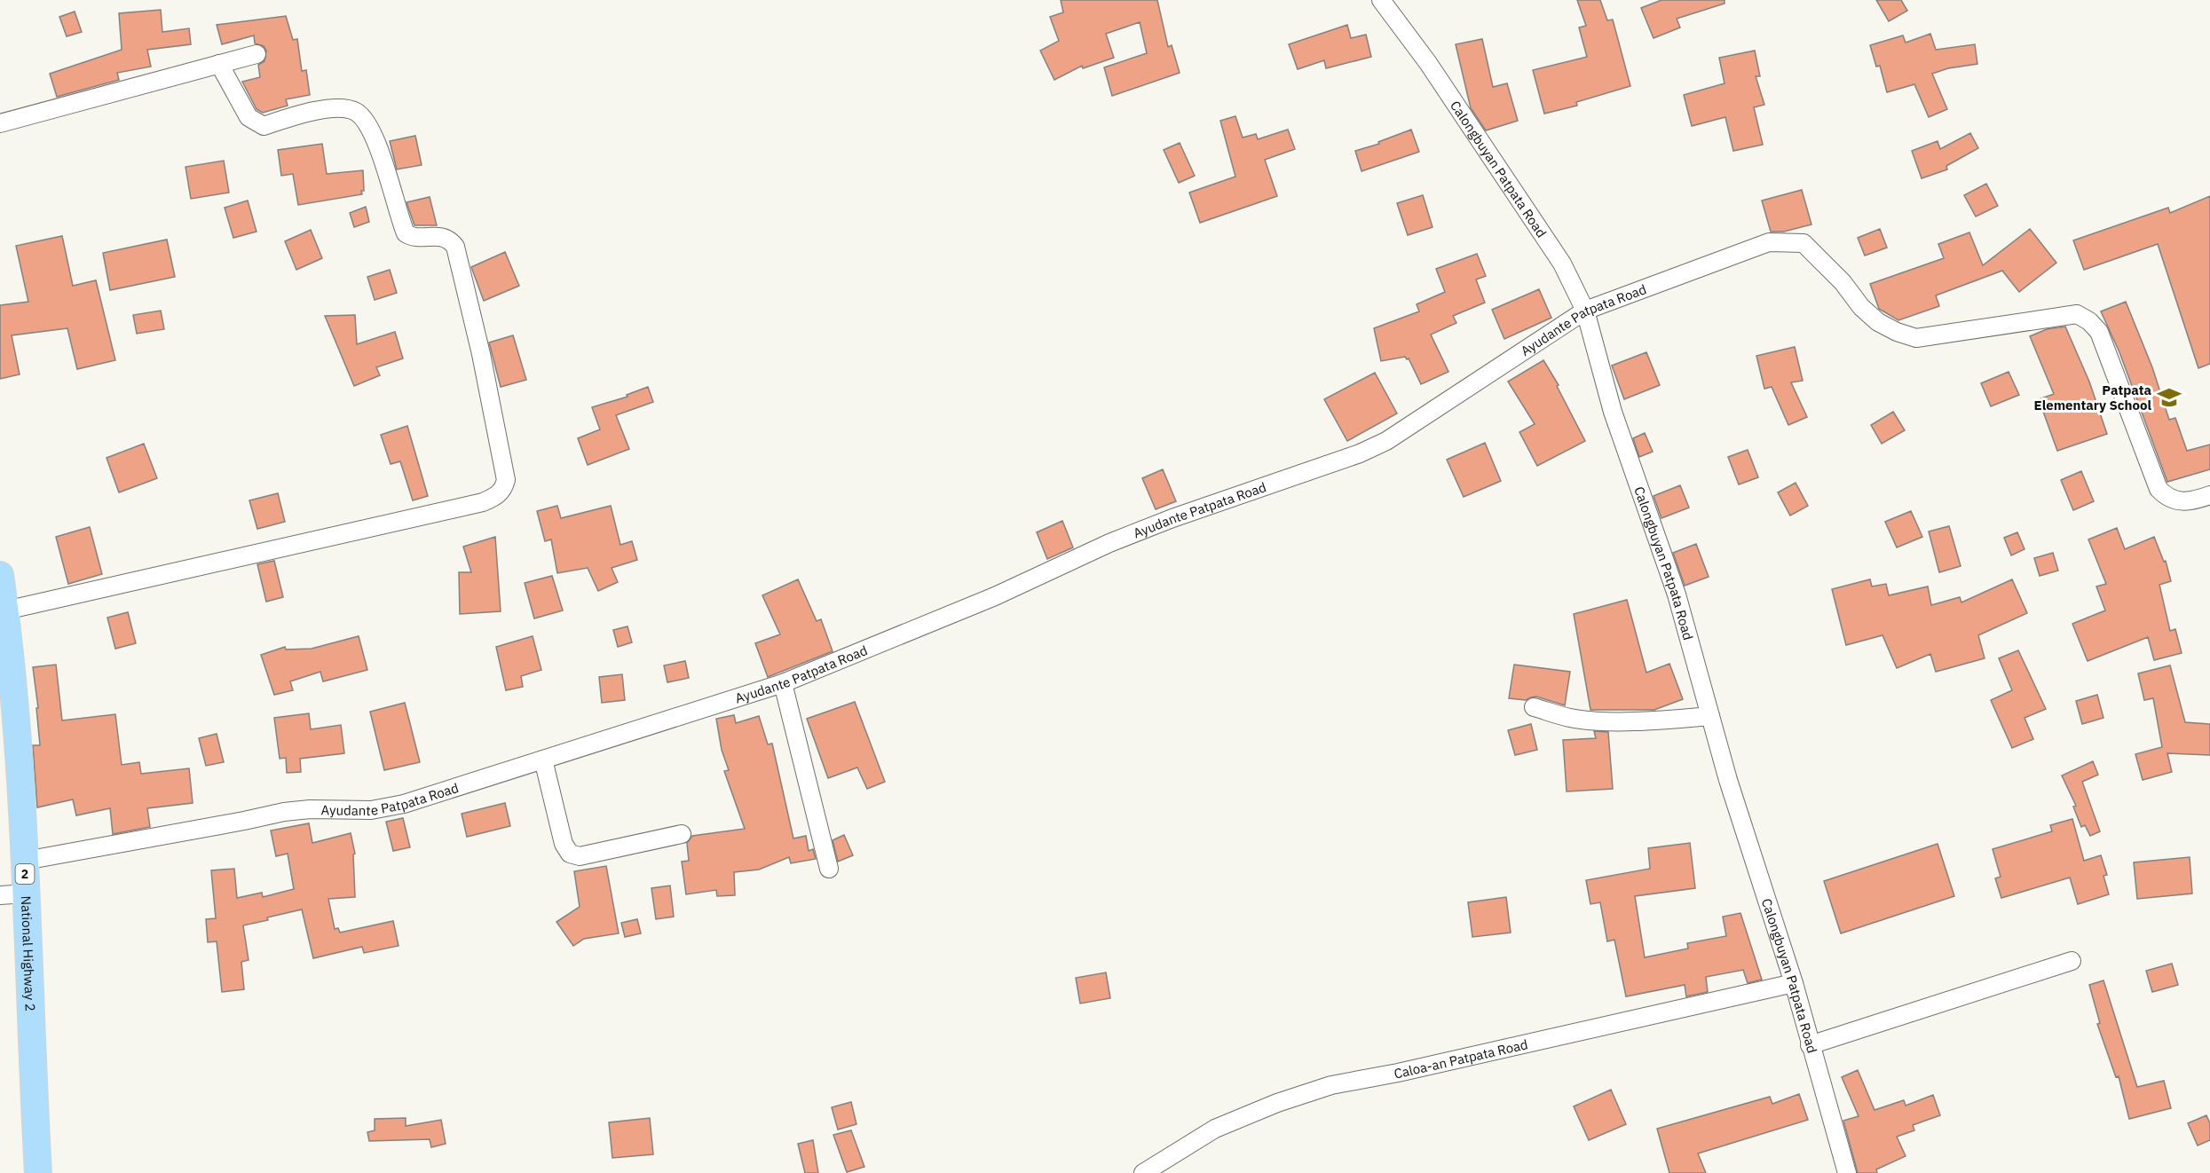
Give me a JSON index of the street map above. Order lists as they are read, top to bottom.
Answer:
{
  "streets": {
    "main road": ["2", "National Highway 2"],
    "street": ["Calongbuyan Patpata Road", "Ayudante Patpata Road", "Caloa-an Patpata Road"]
  },
  "crossings": [
    ["Calongbuyan Patpata Road", "Ayudante Patpata Road"],
    ["Calongbuyan Patpata Road", "Caloa-an Patpata Road"],
    ["Ayudante Patpata Road", "National Highway 2"]
  ],
  "places": {
    "school or university": ["Patpata Elementary School"]
  }
}
